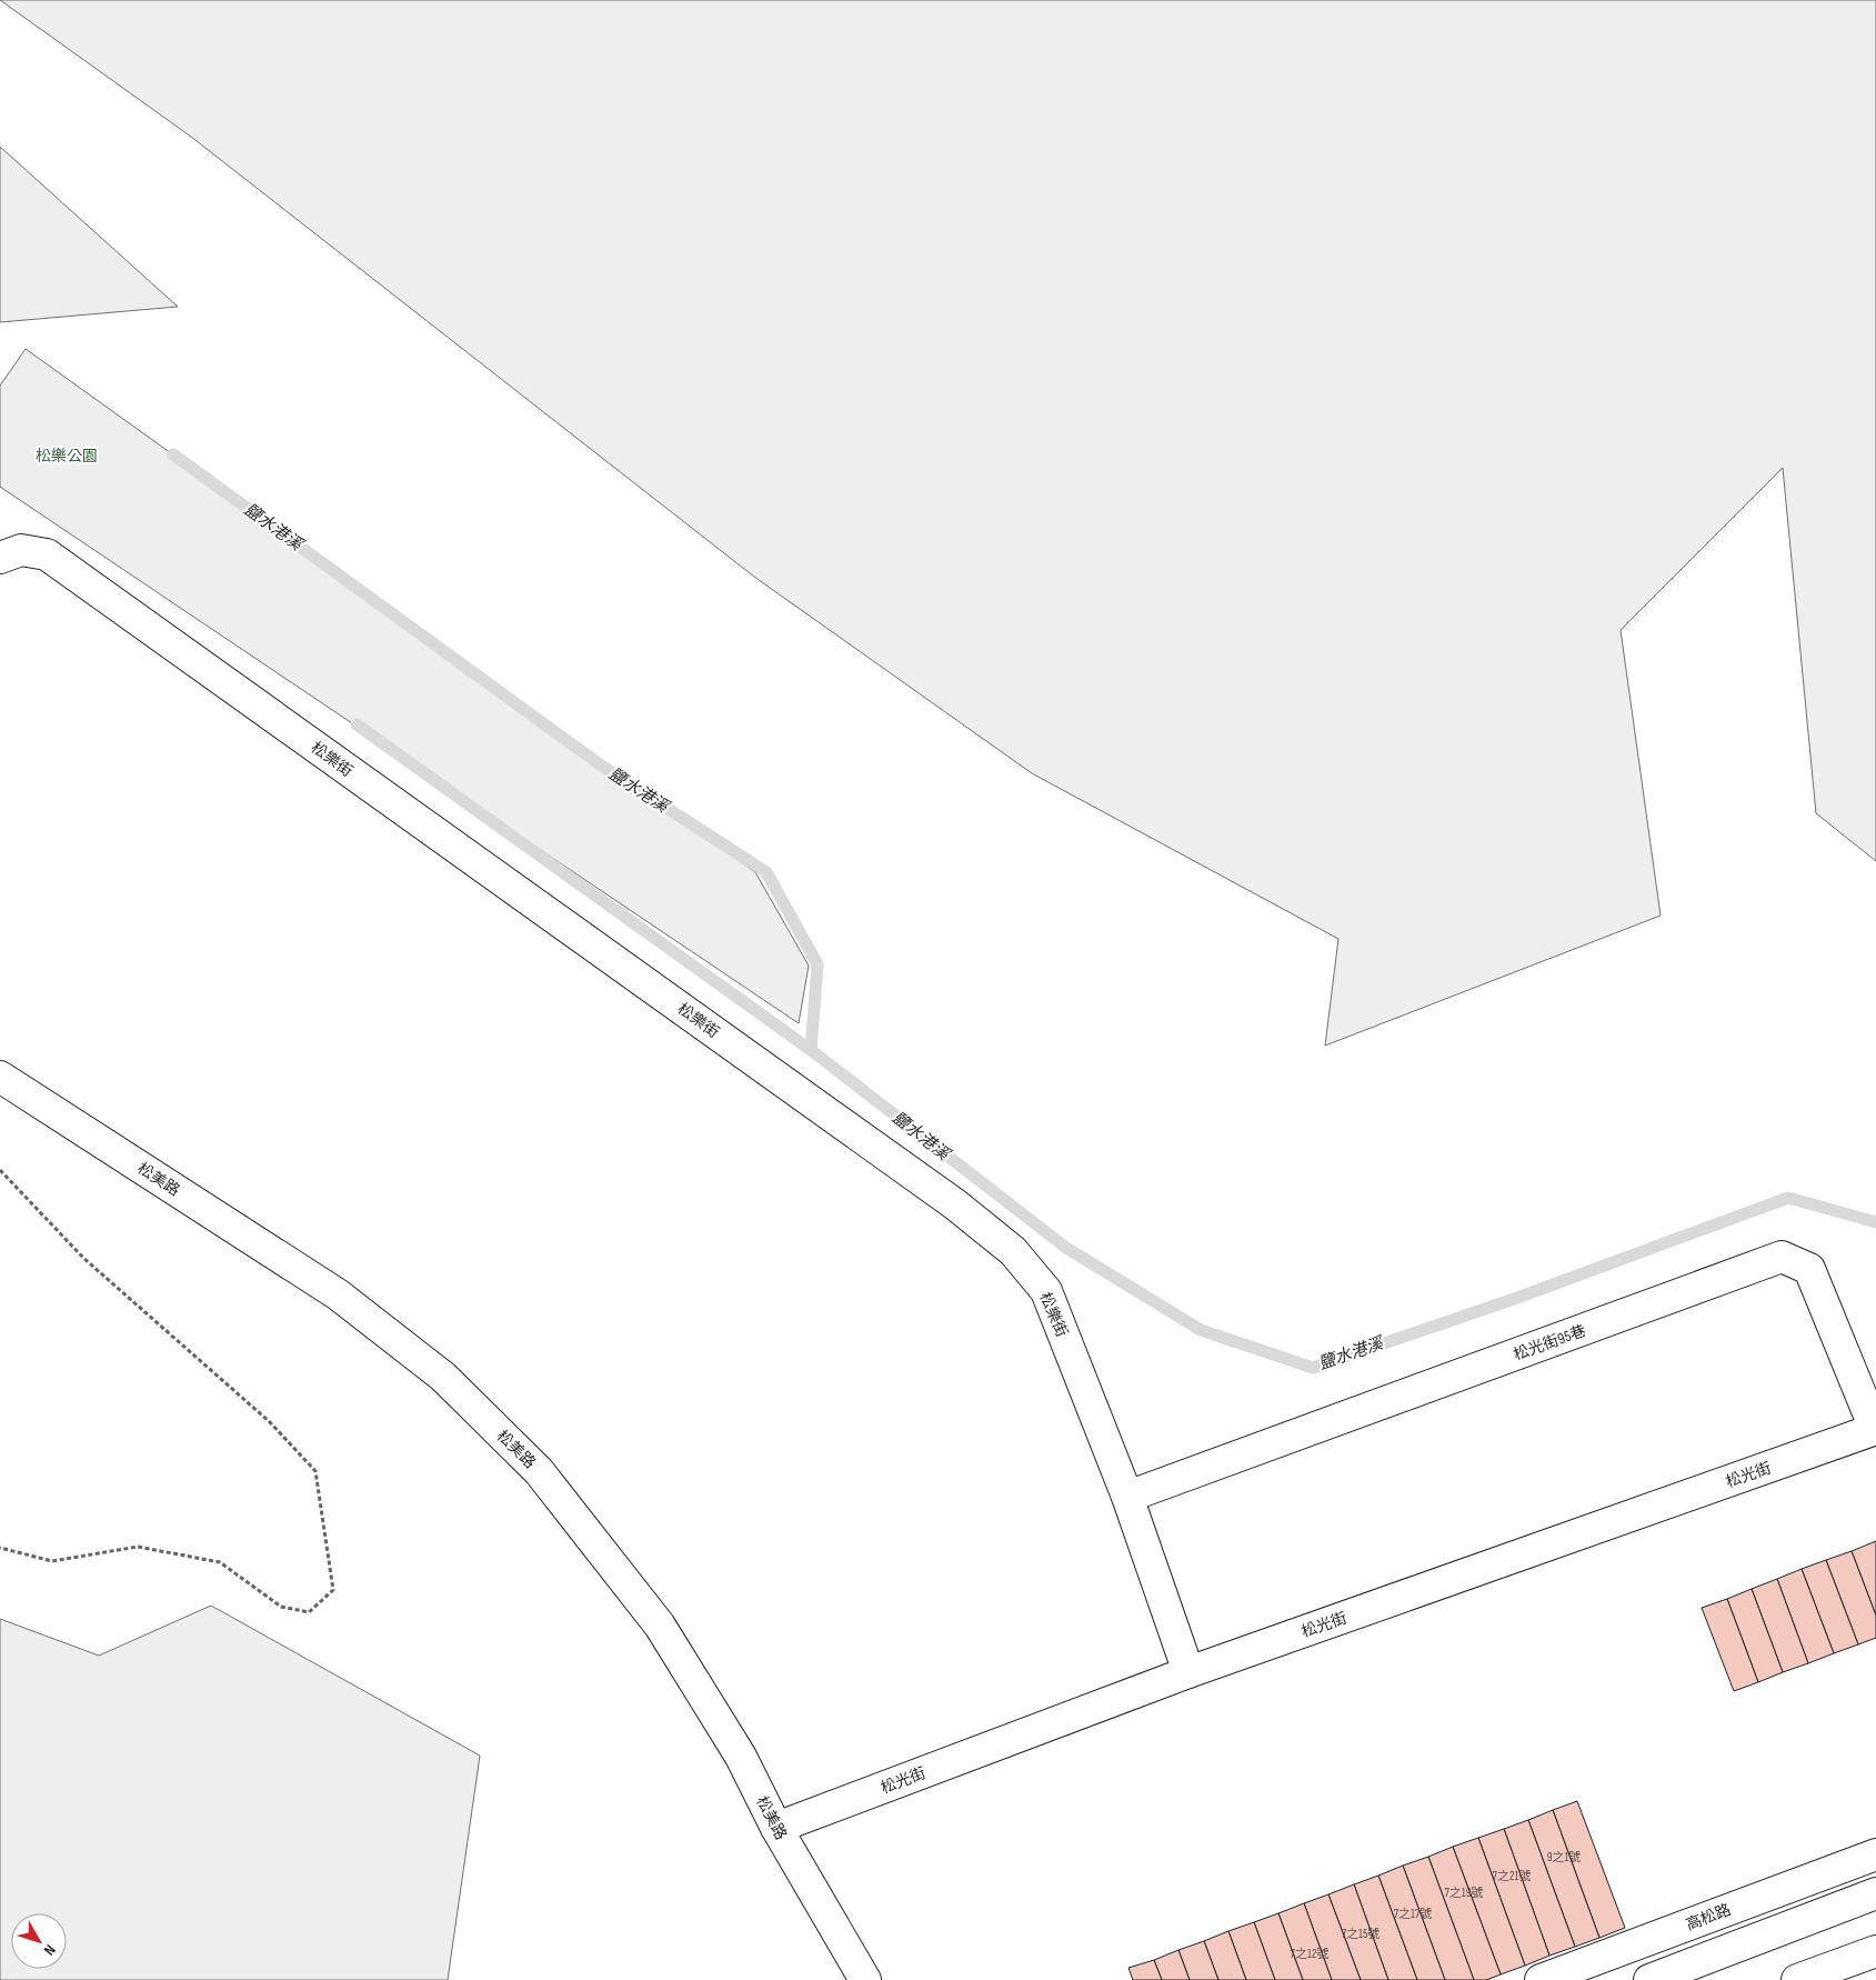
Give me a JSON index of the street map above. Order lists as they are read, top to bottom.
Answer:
{
  "streets": {
    "street": [
      "松樂街",
      "松美路",
      "松光街95巷",
      "松光街",
      "高松路"
    ]
  },
  "crossings": [
    ["松樂街", "松光街95巷"],
    ["松樂街", "松光街"],
    ["松美路", "松光街"],
    ["松光街95巷", "松光街"]
  ],
  "water": ["鹽水港溪"],
  "parks": ["松樂公園"],
  "house_numbers": [
    "9之1號",
    "7之21號",
    "7之19號",
    "7之17號",
    "7之15號",
    "7之12號"
  ],
  "north": "bottom right"
}
